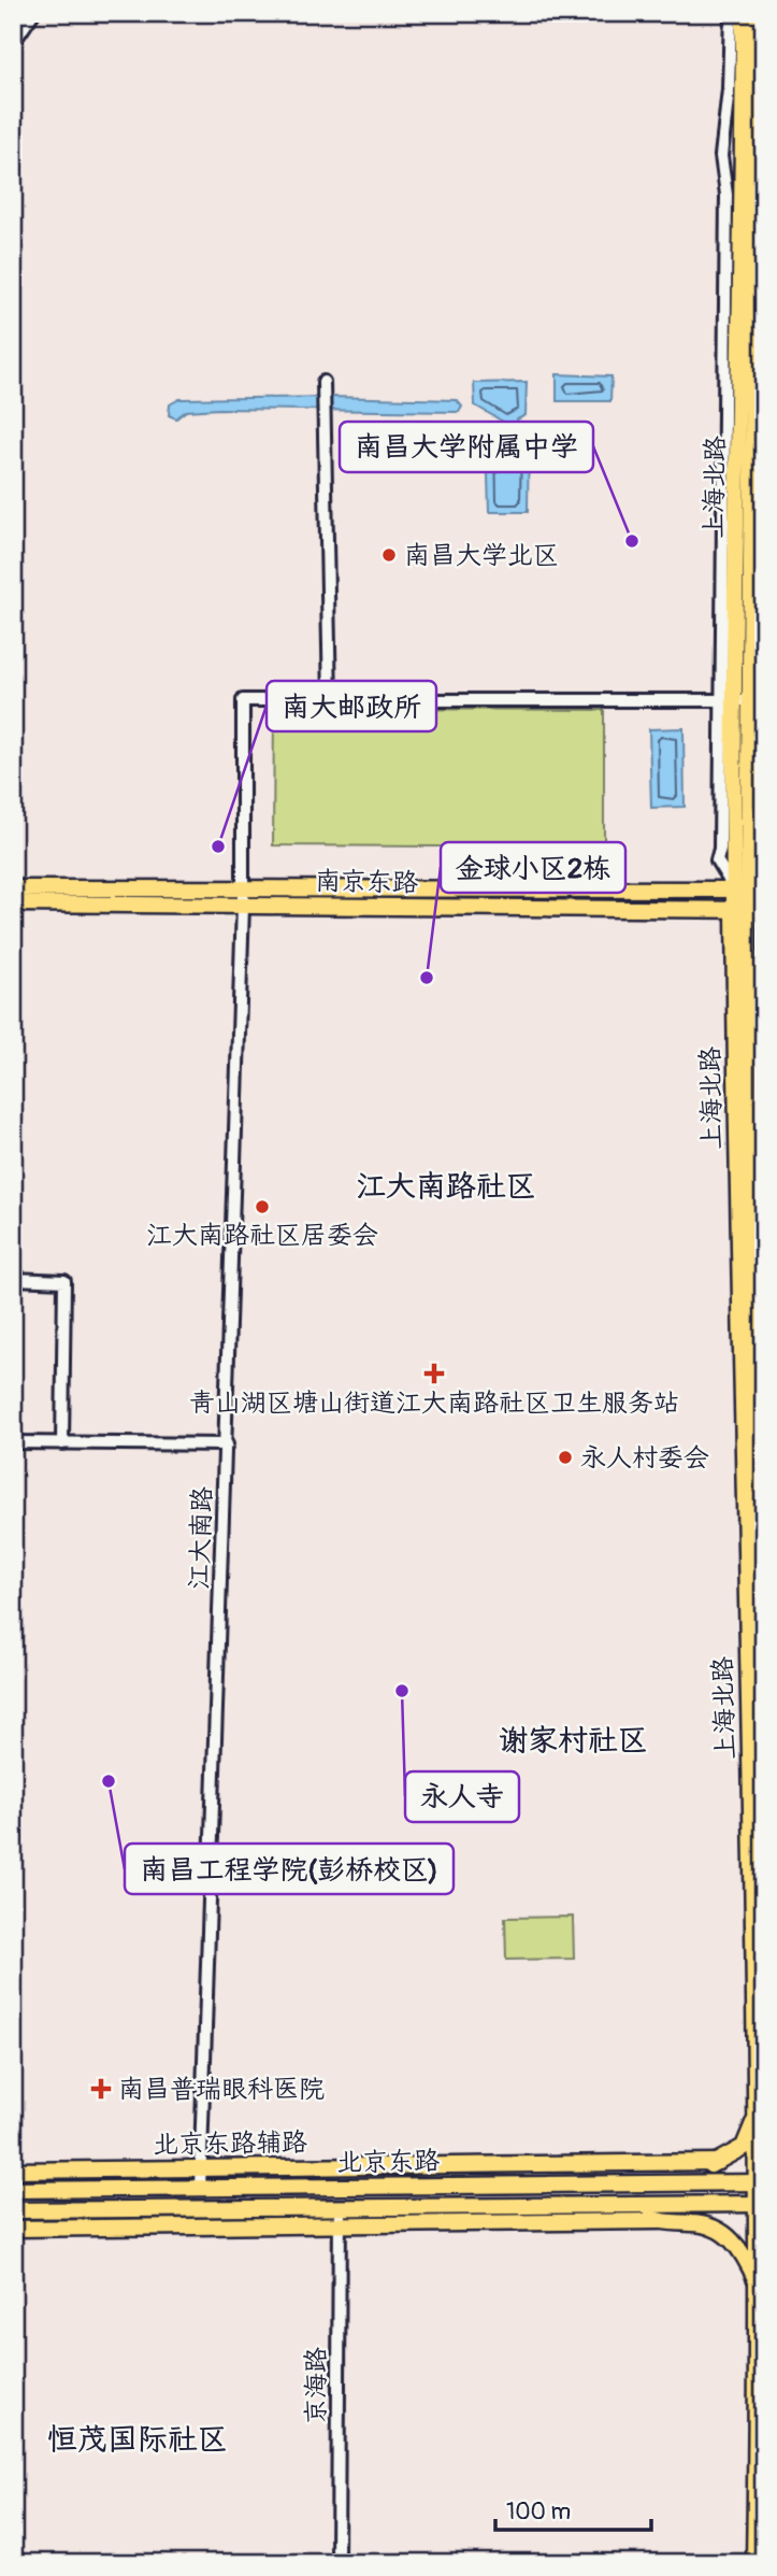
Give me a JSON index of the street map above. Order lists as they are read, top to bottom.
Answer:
{
  "streets": {
    "main road": [
      "上海北路",
      "南京东路",
      "北京东路辅路",
      "北京东路"
    ],
    "street": ["江大南路", "京海路"]
  },
  "crossings": [
    ["上海北路", "南京东路"],
    ["上海北路", "北京东路"],
    ["南京东路", "江大南路"],
    ["江大南路", "北京东路辅路"],
    ["江大南路", "北京东路"],
    ["北京东路", "京海路"]
  ],
  "districts": ["江大南路社区", "谢家村社区", "恒茂国际社区"],
  "places": {
    "other": [
      "南昌大学附属中学",
      "南昌大学北区",
      "南大邮政所",
      "金球小区2栋",
      "江大南路社区居委会",
      "永人村委会",
      "永人寺",
      "南昌工程学院(彭桥校区)"
    ],
    "health": ["青山湖区塘山街道江大南路社区卫生服务站", "南昌普瑞眼科医院"]
  },
  "scale_bar": "100 m"
}
